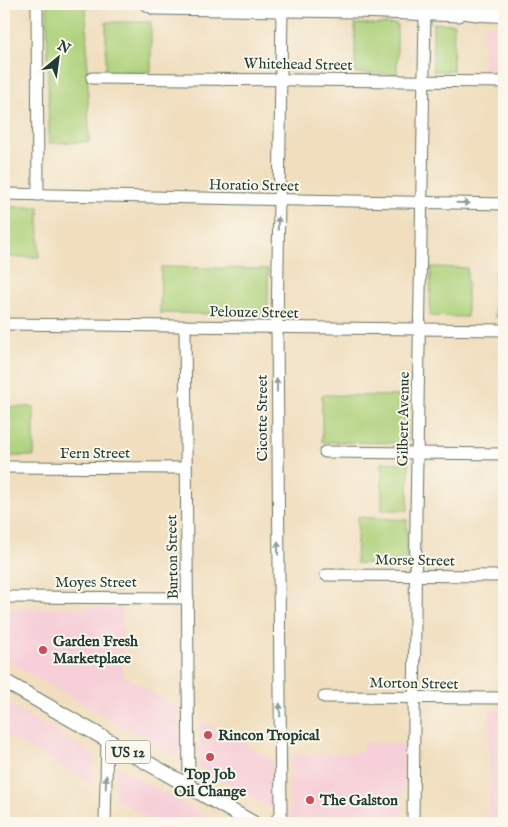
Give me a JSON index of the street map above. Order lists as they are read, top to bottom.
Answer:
{
  "streets": {
    "main road": ["US 12"],
    "street": [
      "Whitehead Street",
      "Horatio Street",
      "Pelouze Street",
      "Cicotte Street",
      "Gilbert Avenue",
      "Fern Street",
      "Burton Street",
      "Morse Street",
      "Moyes Street",
      "Morton Street"
    ]
  },
  "crossings": [
    ["Whitehead Street", "Cicotte Street"],
    ["Whitehead Street", "Gilbert Avenue"],
    ["Horatio Street", "Cicotte Street"],
    ["Horatio Street", "Gilbert Avenue"],
    ["Pelouze Street", "Cicotte Street"],
    ["Pelouze Street", "Gilbert Avenue"],
    ["Pelouze Street", "Burton Street"],
    ["Gilbert Avenue", "Morse Street"],
    ["Gilbert Avenue", "Morton Street"],
    ["Fern Street", "Burton Street"],
    ["Burton Street", "Moyes Street"],
    ["Burton Street", "US 12"]
  ],
  "one_way": ["Cicotte Street"],
  "places": [
    "Garden Fresh Marketplace",
    "Rincon Tropical",
    "Top Job Oil Change",
    "The Galston"
  ],
  "north": "top right"
}
